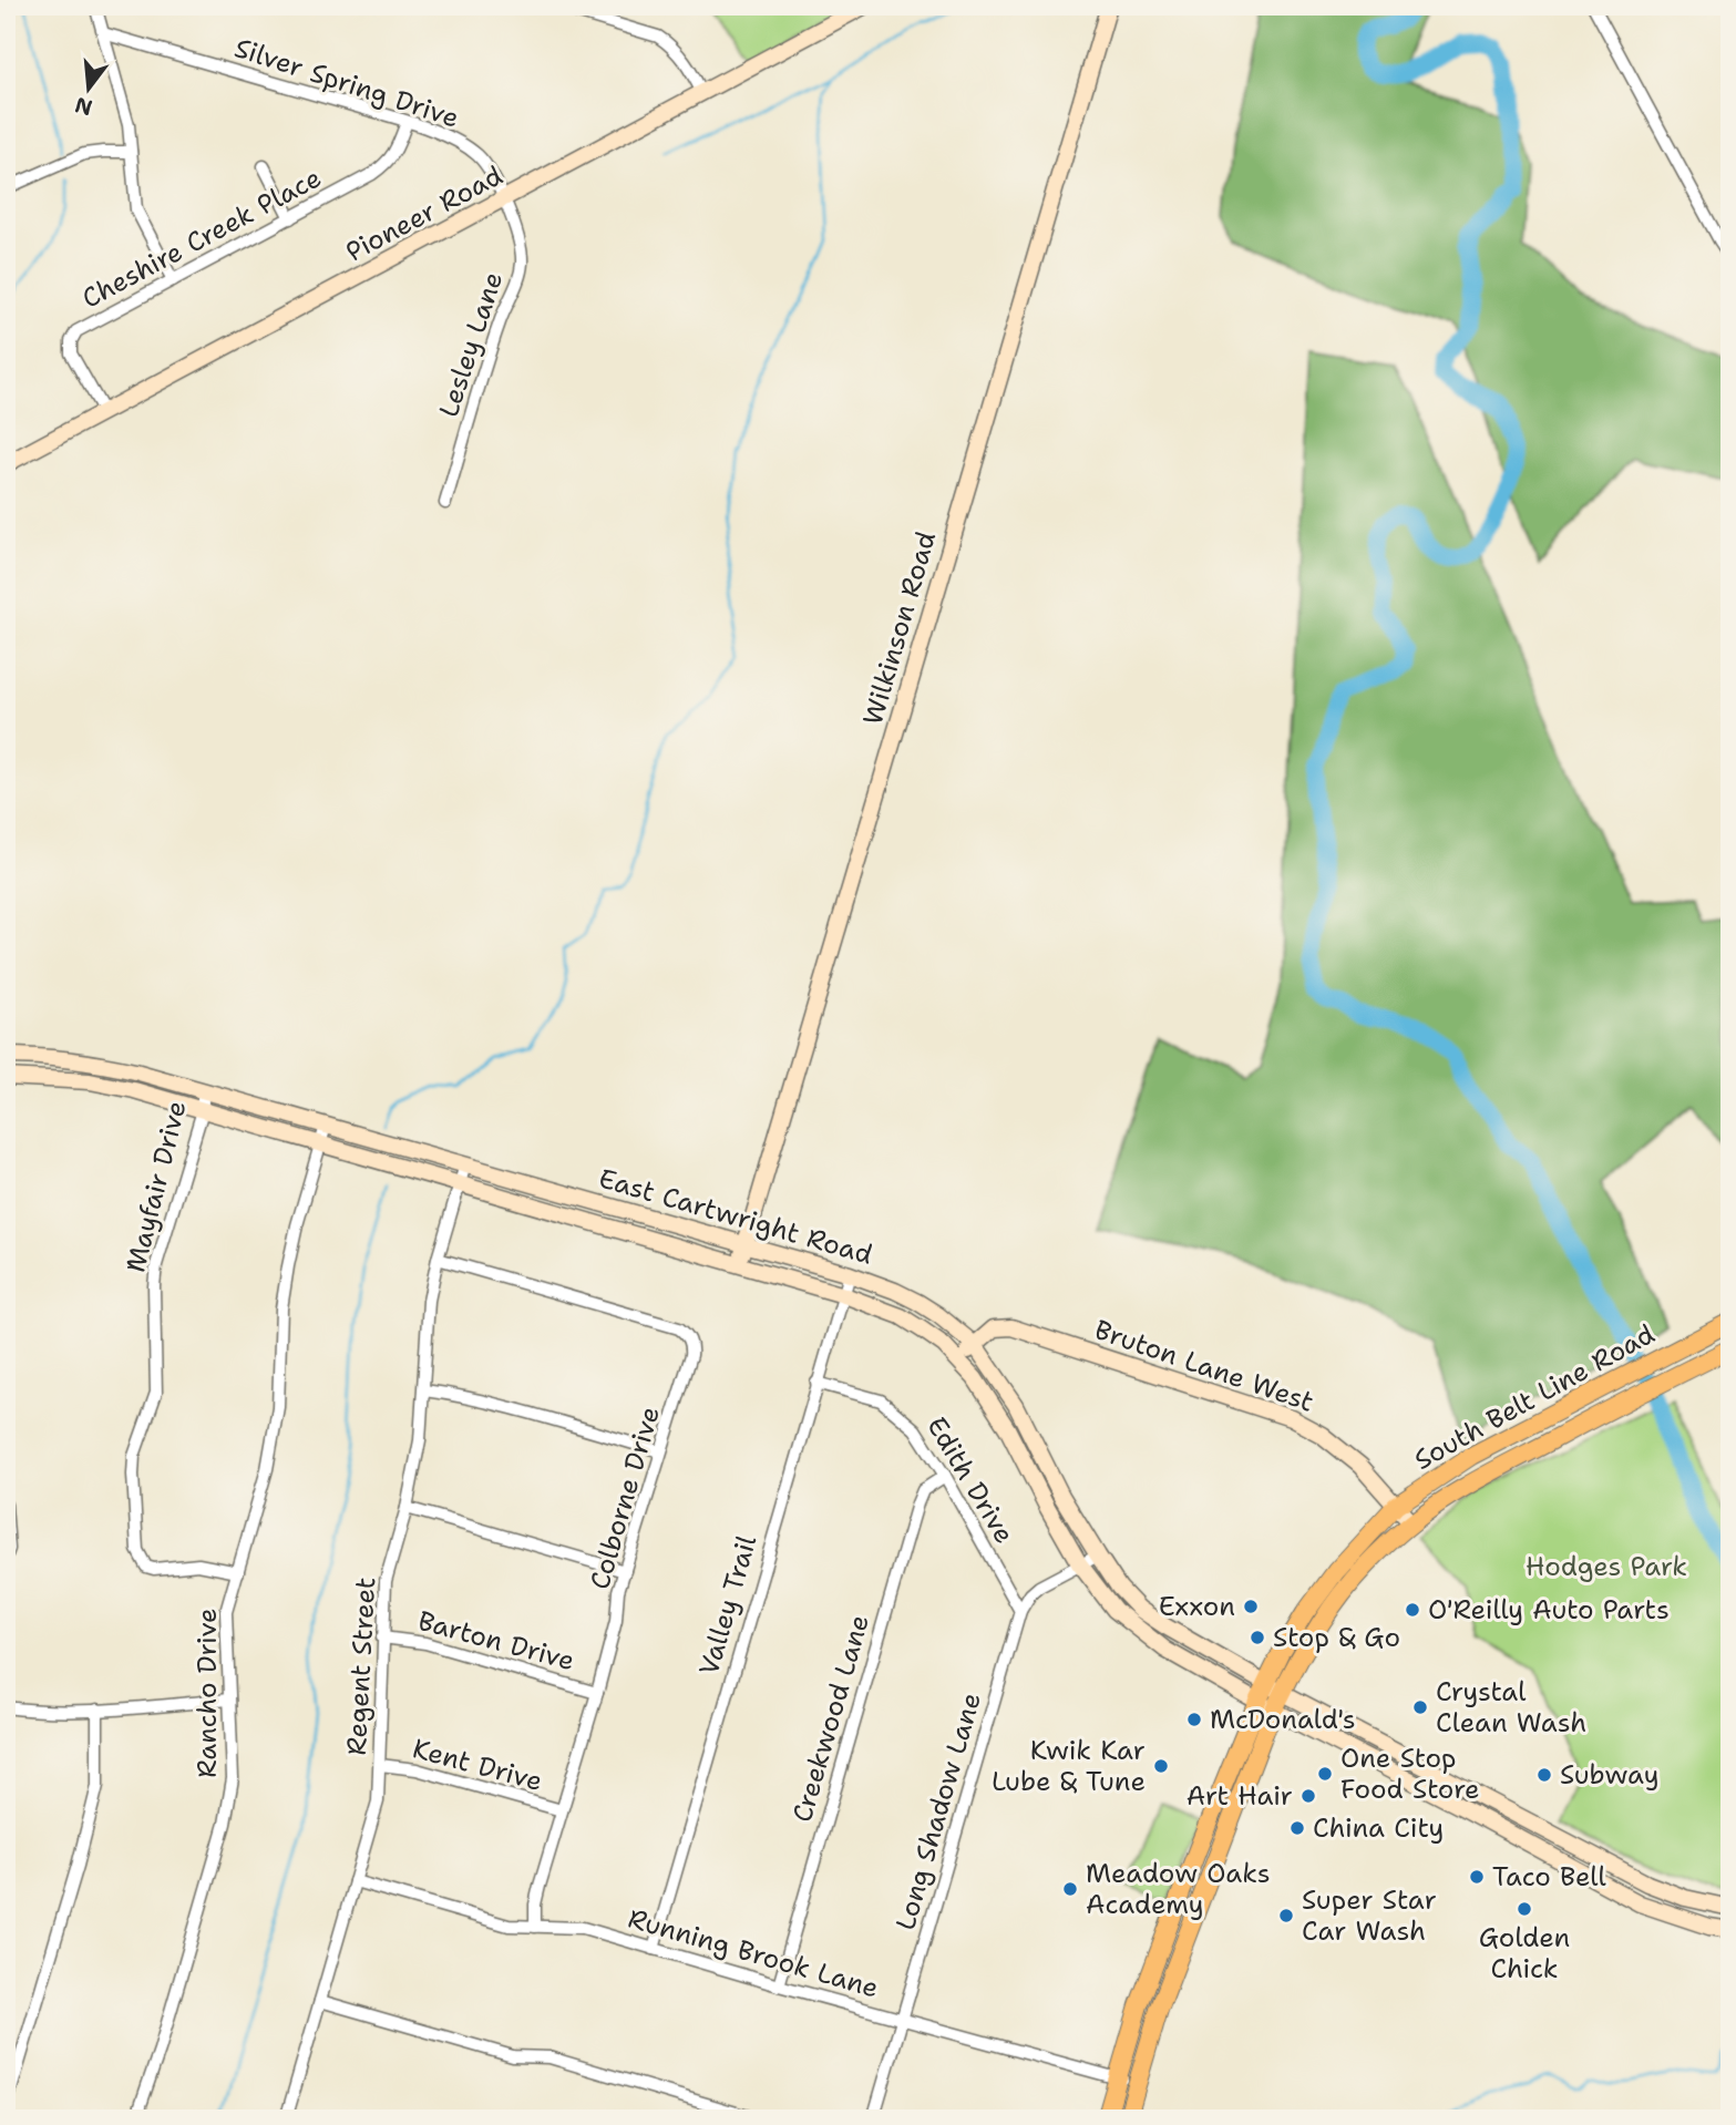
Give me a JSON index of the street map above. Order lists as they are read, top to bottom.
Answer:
{
  "streets": {
    "main road": [
      "Pioneer Road",
      "Wilkinson Road",
      "East Cartwright Road",
      "Bruton Lane West",
      "South Belt Line Road"
    ],
    "street": [
      "Silver Spring Drive",
      "Cheshire Creek Place",
      "Lesley Lane",
      "Mayfair Drive",
      "Edith Drive",
      "Colborne Drive",
      "Valley Trail",
      "Barton Drive",
      "Regent Street",
      "Rancho Drive",
      "Creekwood Lane",
      "Kent Drive",
      "Long Shadow Lane",
      "Running Brook Lane"
    ]
  },
  "crossings": [
    ["Silver Spring Drive", "Pioneer Road"],
    ["Silver Spring Drive", "Cheshire Creek Place"],
    ["Silver Spring Drive", "Lesley Lane"],
    ["Pioneer Road", "Cheshire Creek Place"],
    ["Pioneer Road", "Lesley Lane"],
    ["Wilkinson Road", "East Cartwright Road"],
    ["Mayfair Drive", "East Cartwright Road"],
    ["Mayfair Drive", "Rancho Drive"],
    ["East Cartwright Road", "Bruton Lane West"],
    ["East Cartwright Road", "South Belt Line Road"],
    ["East Cartwright Road", "Valley Trail"],
    ["East Cartwright Road", "Regent Street"],
    ["East Cartwright Road", "Rancho Drive"],
    ["East Cartwright Road", "Long Shadow Lane"],
    ["Bruton Lane West", "South Belt Line Road"],
    ["South Belt Line Road", "Running Brook Lane"],
    ["Edith Drive", "Valley Trail"],
    ["Edith Drive", "Creekwood Lane"],
    ["Edith Drive", "Long Shadow Lane"],
    ["Colborne Drive", "Barton Drive"],
    ["Colborne Drive", "Regent Street"],
    ["Colborne Drive", "Kent Drive"],
    ["Colborne Drive", "Running Brook Lane"],
    ["Valley Trail", "Running Brook Lane"],
    ["Barton Drive", "Regent Street"],
    ["Regent Street", "Kent Drive"],
    ["Regent Street", "Running Brook Lane"],
    ["Creekwood Lane", "Running Brook Lane"],
    ["Long Shadow Lane", "Running Brook Lane"]
  ],
  "parks": ["Hodges Park"],
  "places": [
    "Exxon",
    "O'Reilly Auto Parts",
    "Stop & Go",
    "Crystal Clean Wash",
    "McDonald's",
    "Kwik Kar Lube & Tune",
    "One Stop Food Store",
    "Subway",
    "Art Hair",
    "China City",
    "Taco Bell",
    "Meadow Oaks Academy",
    "Golden Chick",
    "Super Star Car Wash"
  ],
  "north": "bottom"
}
